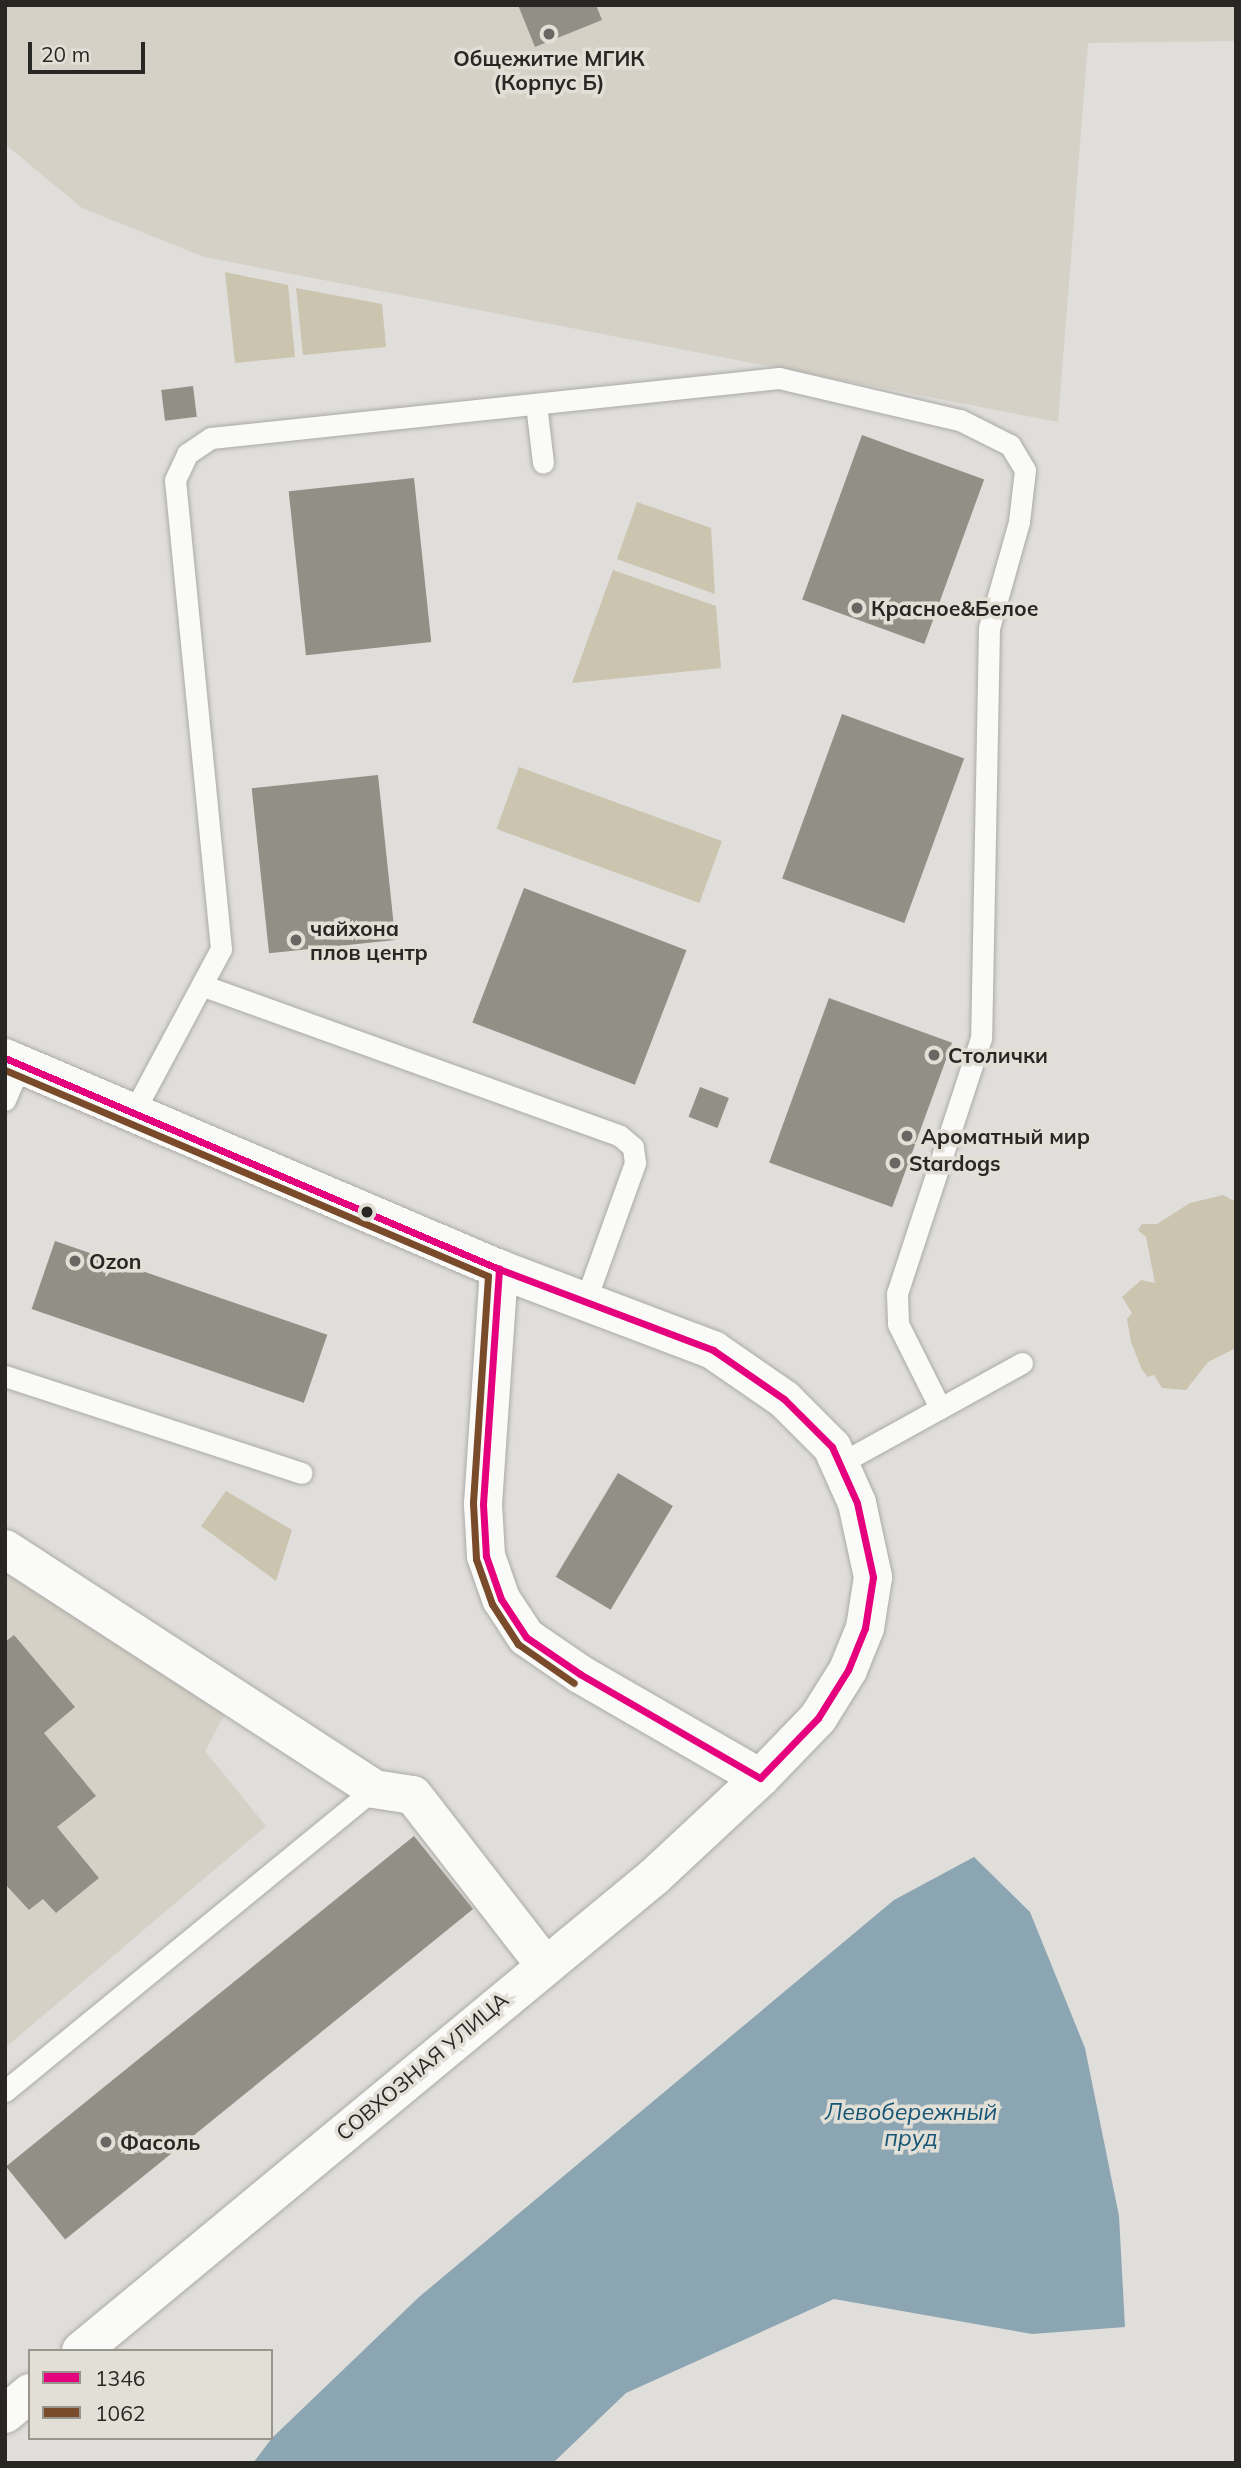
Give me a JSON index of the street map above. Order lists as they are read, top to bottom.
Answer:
{
  "streets": {
    "street": ["СОВХОЗНАЯ УЛИЦА"]
  },
  "water": ["Левобережный пруд"],
  "places": [
    "Общежитие МГИК (Корпус Б)",
    "Красное&Белое",
    "чайхона плов центр",
    "Столички",
    "Ароматный мир",
    "Stardogs",
    "Ozon",
    "Фасоль"
  ],
  "lines": ["transit line 1346", "transit line 1062"],
  "legend": ["1346", "1062"],
  "scale_bar": "20 m"
}
